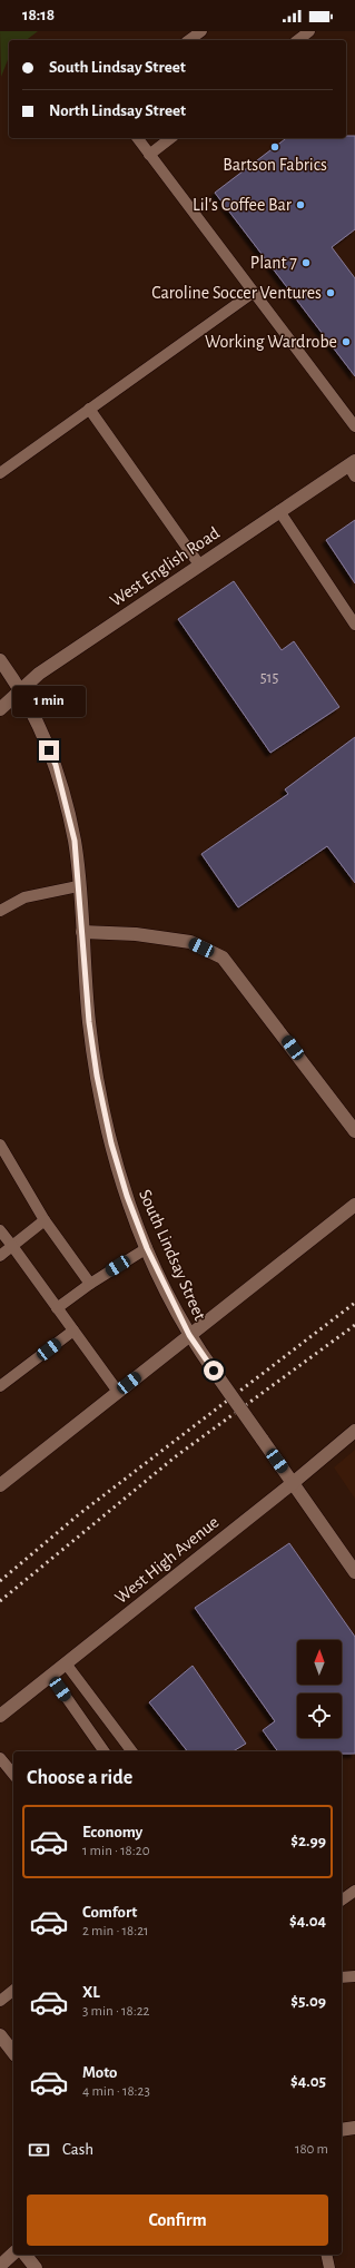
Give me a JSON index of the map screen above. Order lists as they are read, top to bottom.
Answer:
{
  "streets": {
    "main road": ["West English Road", "South Lindsay Street", "West High Avenue"]
  },
  "crossings": [
    ["West English Road", "South Lindsay Street"],
    ["South Lindsay Street", "West High Avenue"]
  ],
  "places": [
    "Bartson Fabrics",
    "Lil's Coffee Bar",
    "Plant 7",
    "Caroline Soccer Ventures",
    "Working Wardrobe"
  ],
  "house_numbers": ["515"],
  "north": "top",
  "page": {
    "status": "18:18",
    "banner": ["South Lindsay Street", "North Lindsay Street"],
    "bubble": "1 min",
    "heading": "Choose a ride",
    "list": [
      {
        "name": "Economy",
        "note": "1 min · 18:20",
        "value": "$2.99"
      },
      {
        "name": "Comfort",
        "note": "2 min · 18:21",
        "value": "$4.04"
      },
      {
        "name": "XL",
        "note": "3 min · 18:22",
        "value": "$5.09"
      },
      {
        "name": "Moto",
        "note": "4 min · 18:23",
        "value": "$4.05"
      }
    ],
    "pay": ["Cash", "180 m"],
    "buttons": "Confirm"
  }
}
